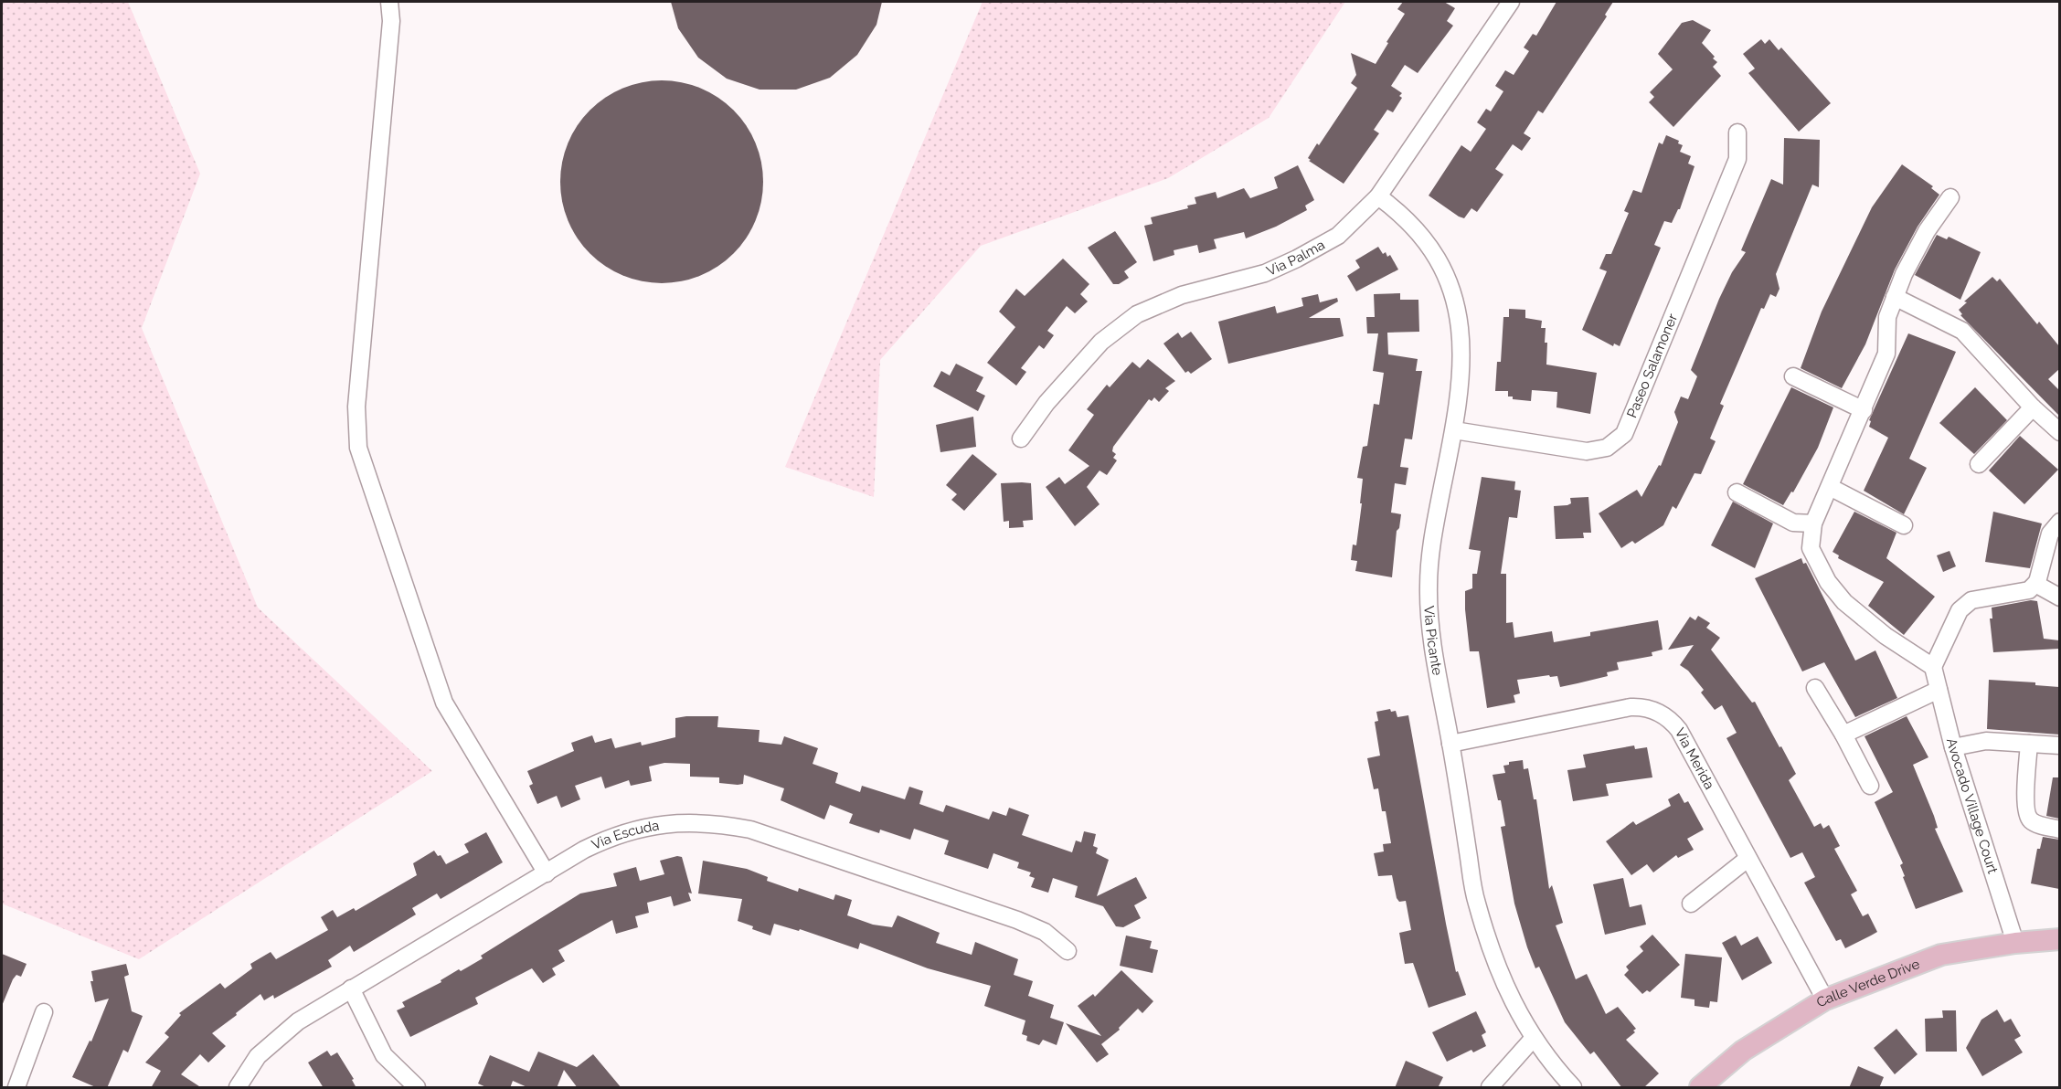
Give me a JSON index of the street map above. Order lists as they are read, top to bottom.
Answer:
{
  "streets": {
    "main road": ["Calle Verde Drive"],
    "street": [
      "Via Palma",
      "Paseo Salamoner",
      "Via Picante",
      "Via Merida",
      "Avocado Village Court",
      "Via Escuda"
    ]
  },
  "crossings": [
    ["Via Palma", "Via Picante"],
    ["Paseo Salamoner", "Via Picante"],
    ["Via Picante", "Via Merida"],
    ["Via Merida", "Calle Verde Drive"],
    ["Avocado Village Court", "Calle Verde Drive"]
  ]
}
